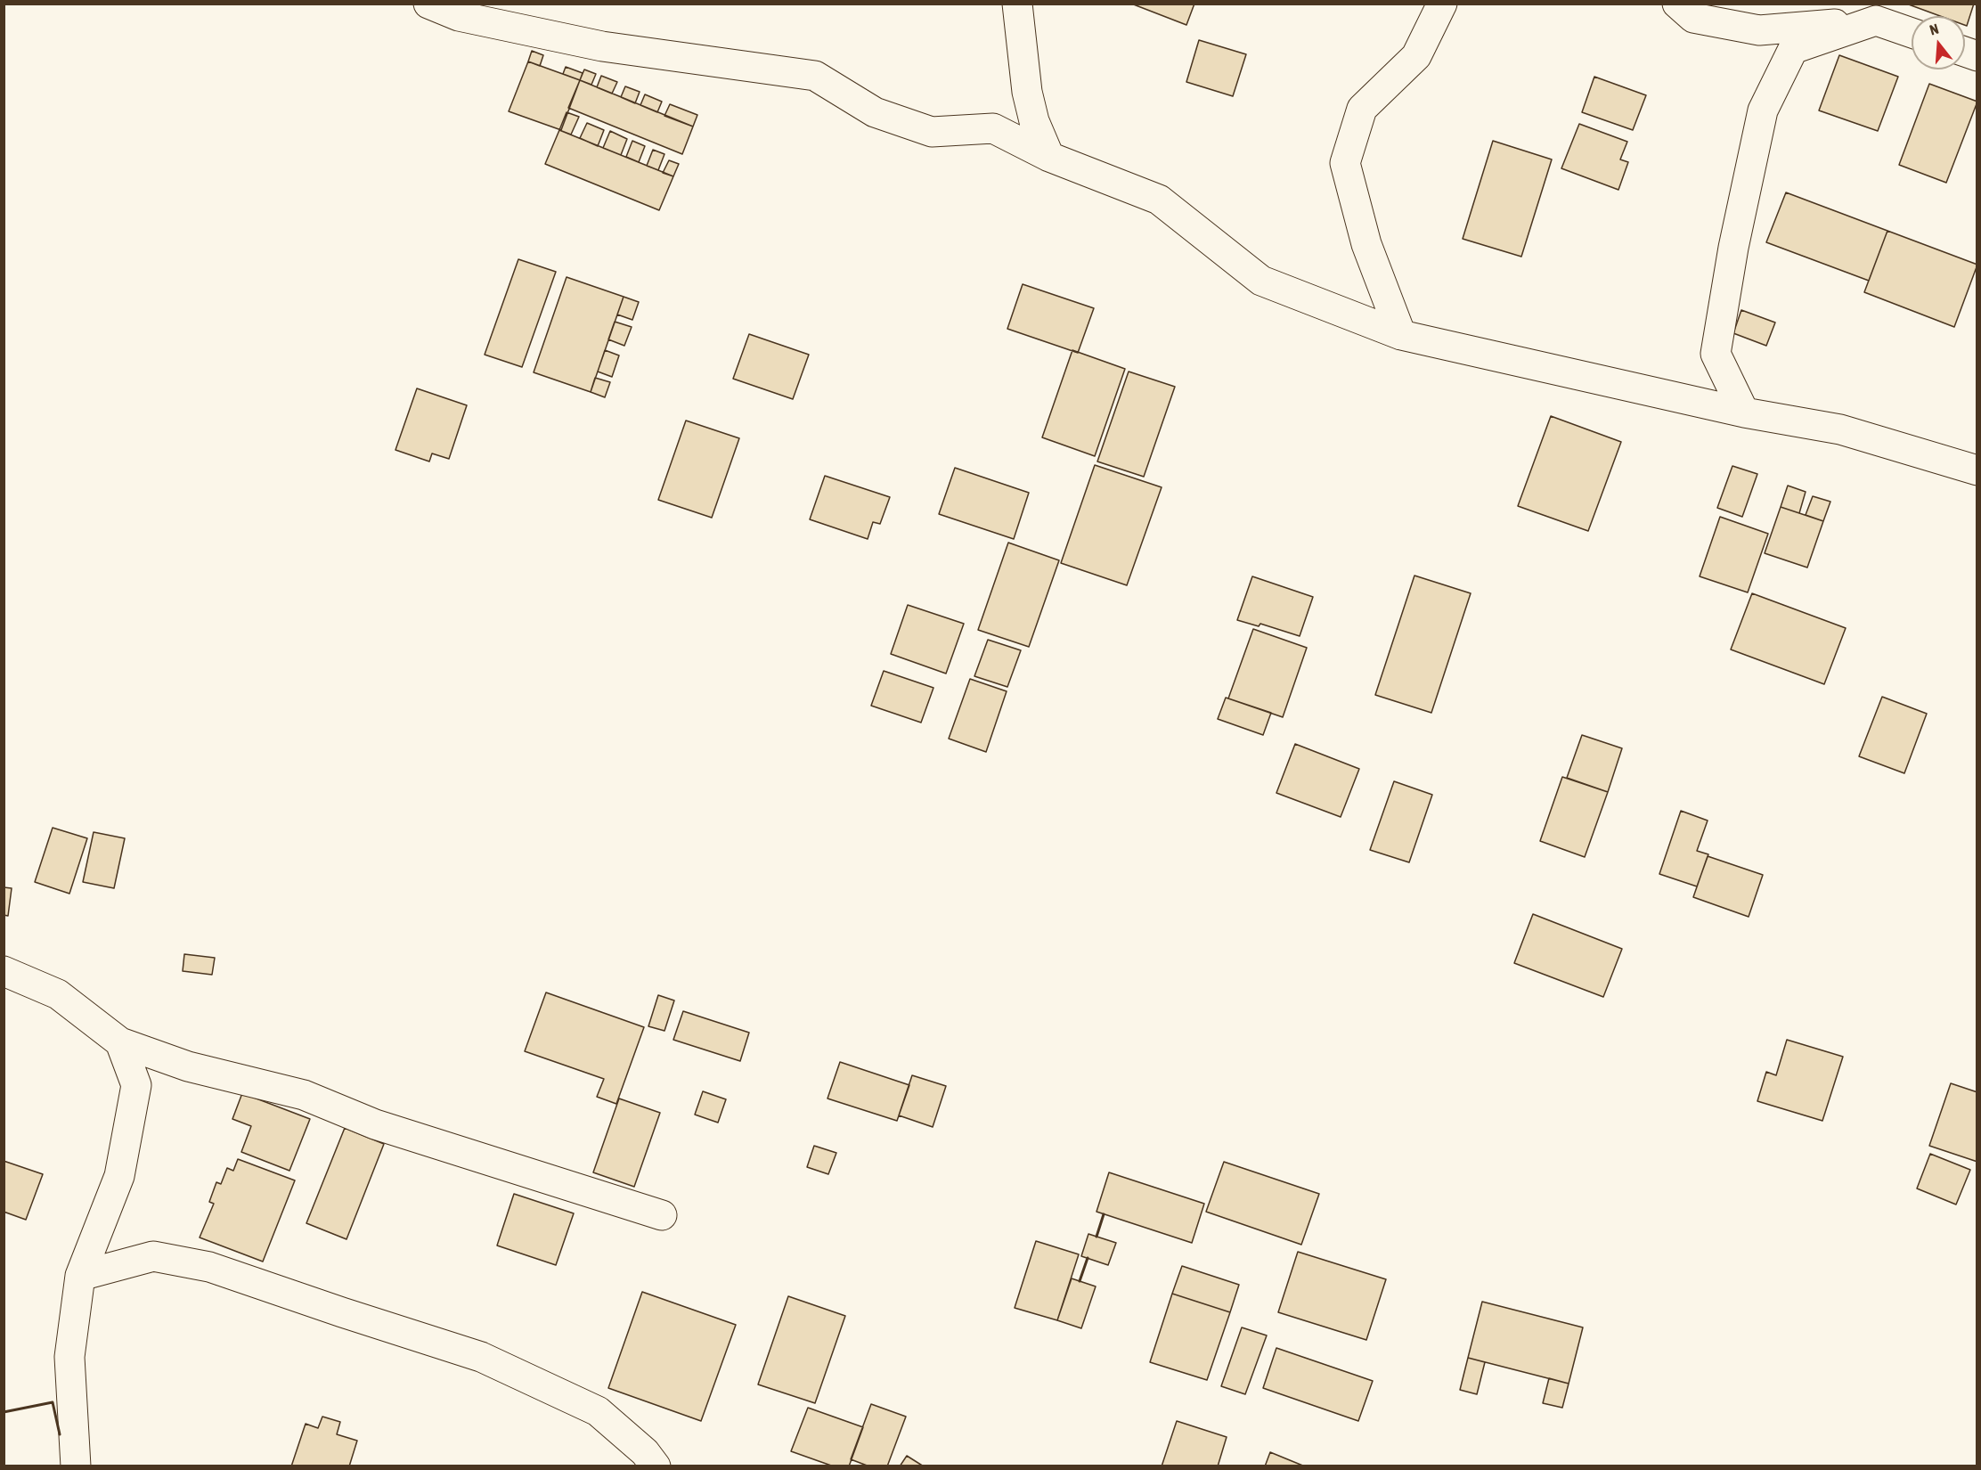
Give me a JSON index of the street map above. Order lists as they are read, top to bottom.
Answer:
{
  "north": "top"
}
